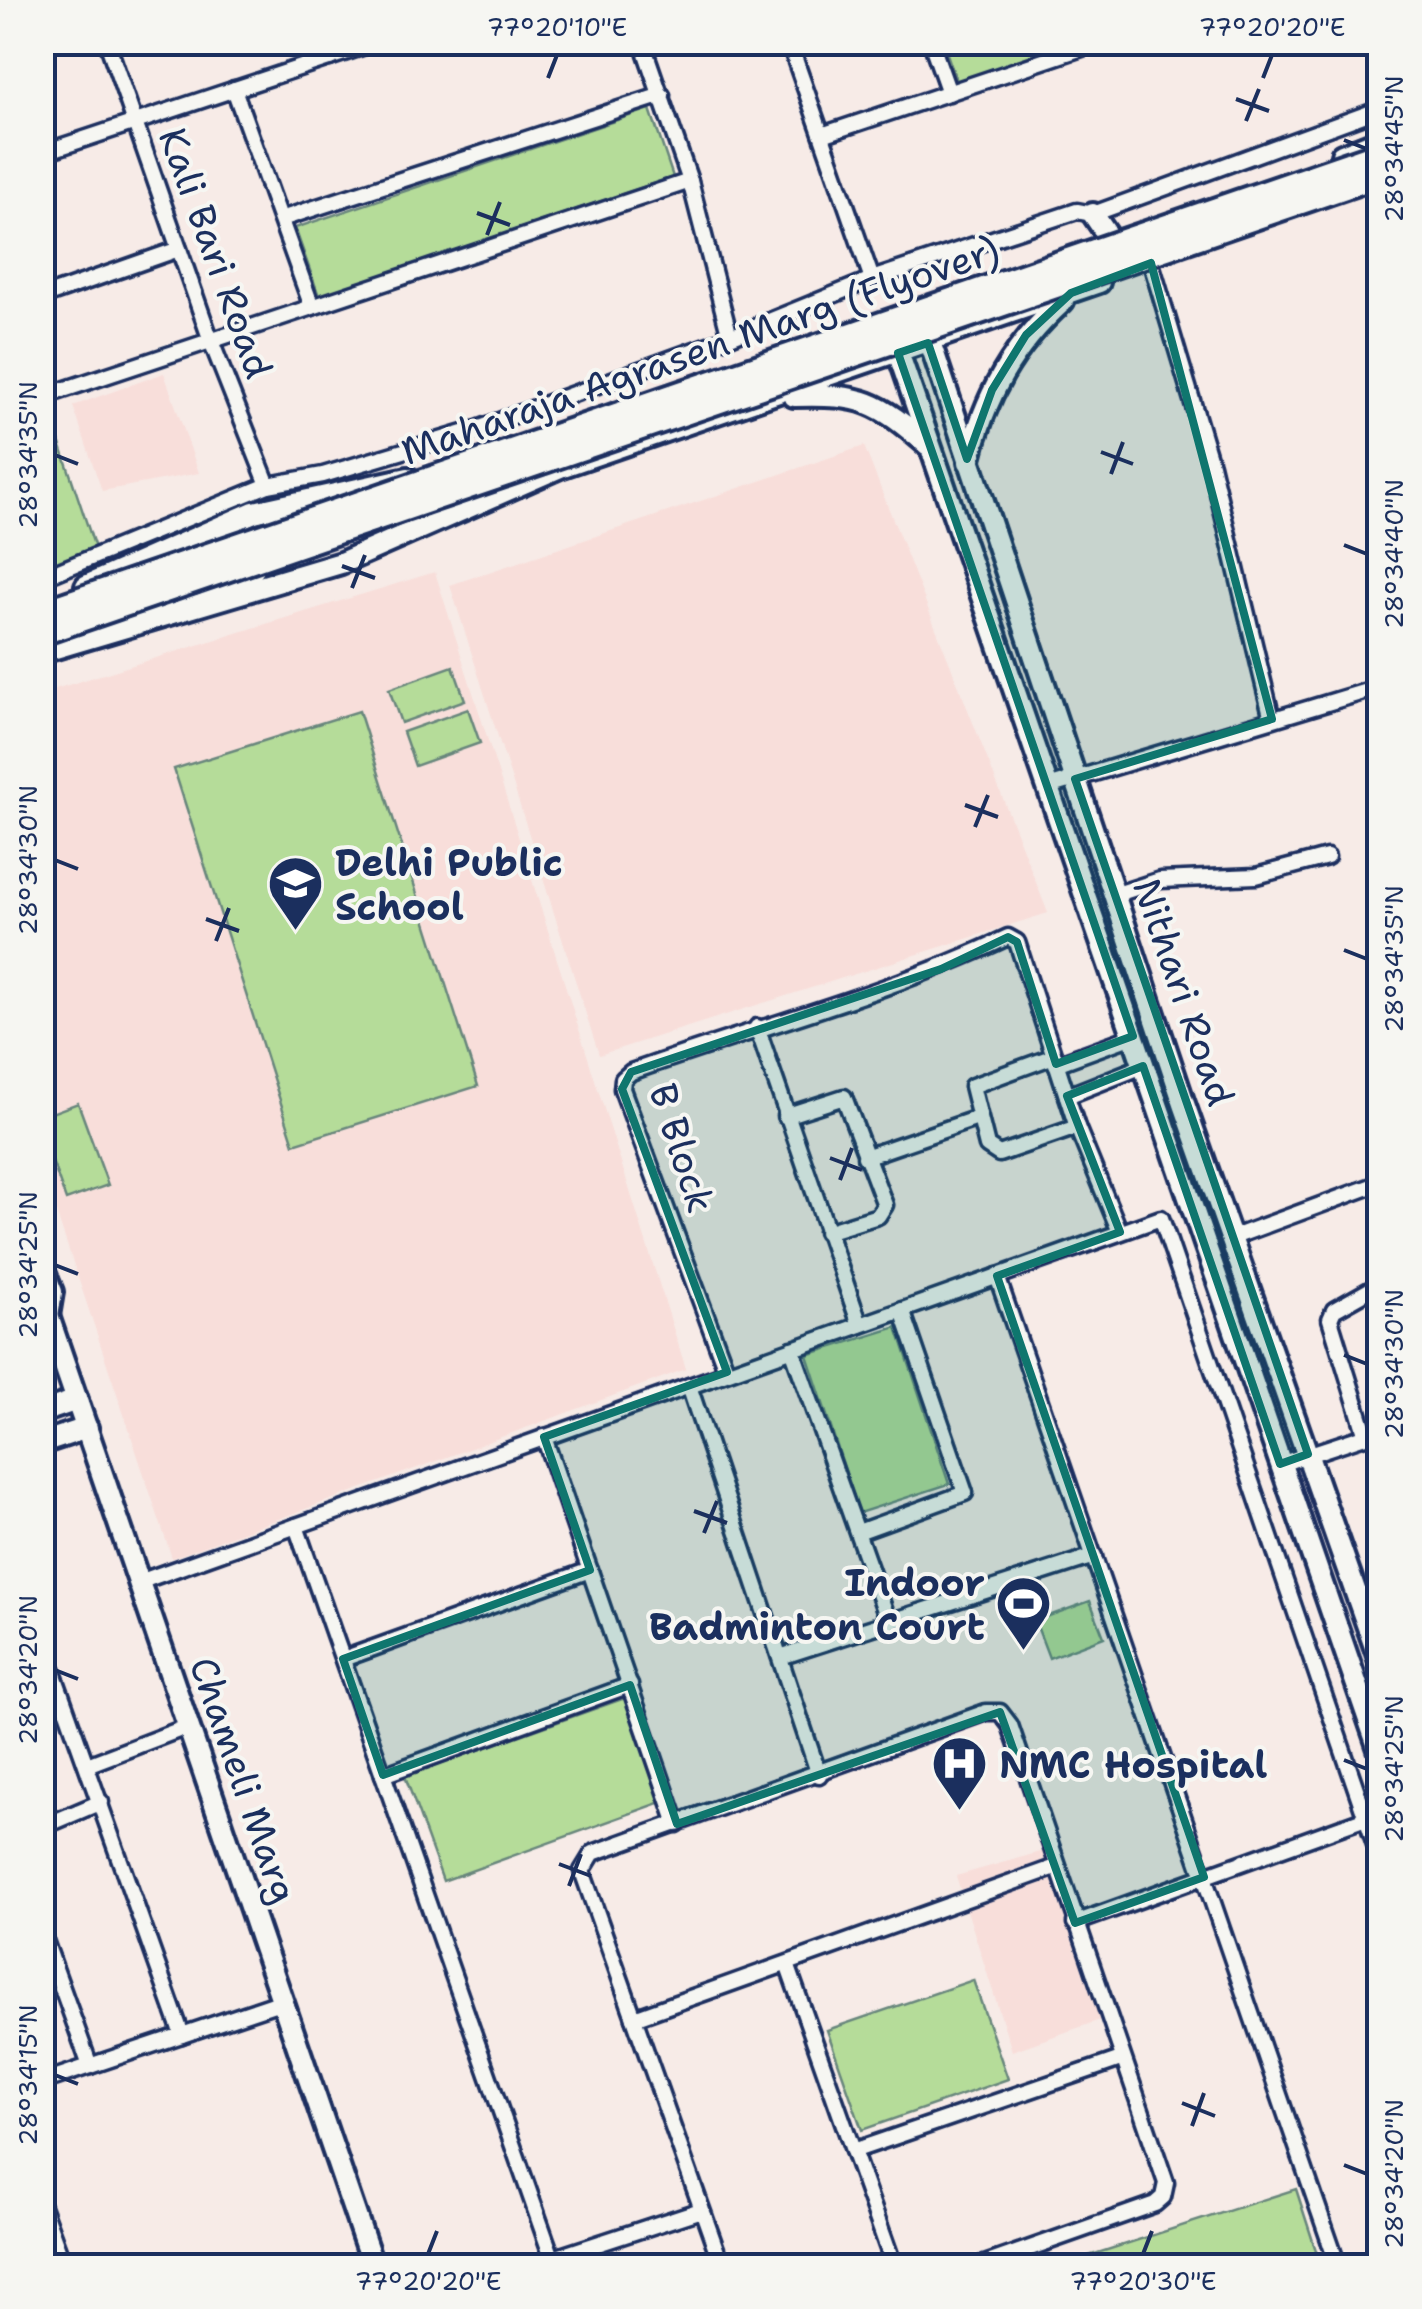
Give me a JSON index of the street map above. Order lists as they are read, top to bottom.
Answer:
{
  "streets": {
    "main road": ["Maharaja Agrasen Marg (Flyover)"],
    "street": [
      "Kali Bari Road",
      "Nithari Road",
      "B Block",
      "Chameli Marg"
    ]
  },
  "places": {
    "school or university": ["Delhi Public School"],
    "sports": ["Indoor Badminton Court"],
    "hospital": ["NMC Hospital"]
  },
  "coordinates": [
    "77°20'10\"E",
    "77°20'20\"E",
    "28°34'45\"N",
    "28°34'35\"N",
    "28°34'40\"N",
    "28°34'30\"N",
    "28°34'25\"N",
    "28°34'20\"N",
    "28°34'15\"N",
    "77°20'30\"E"
  ]
}
